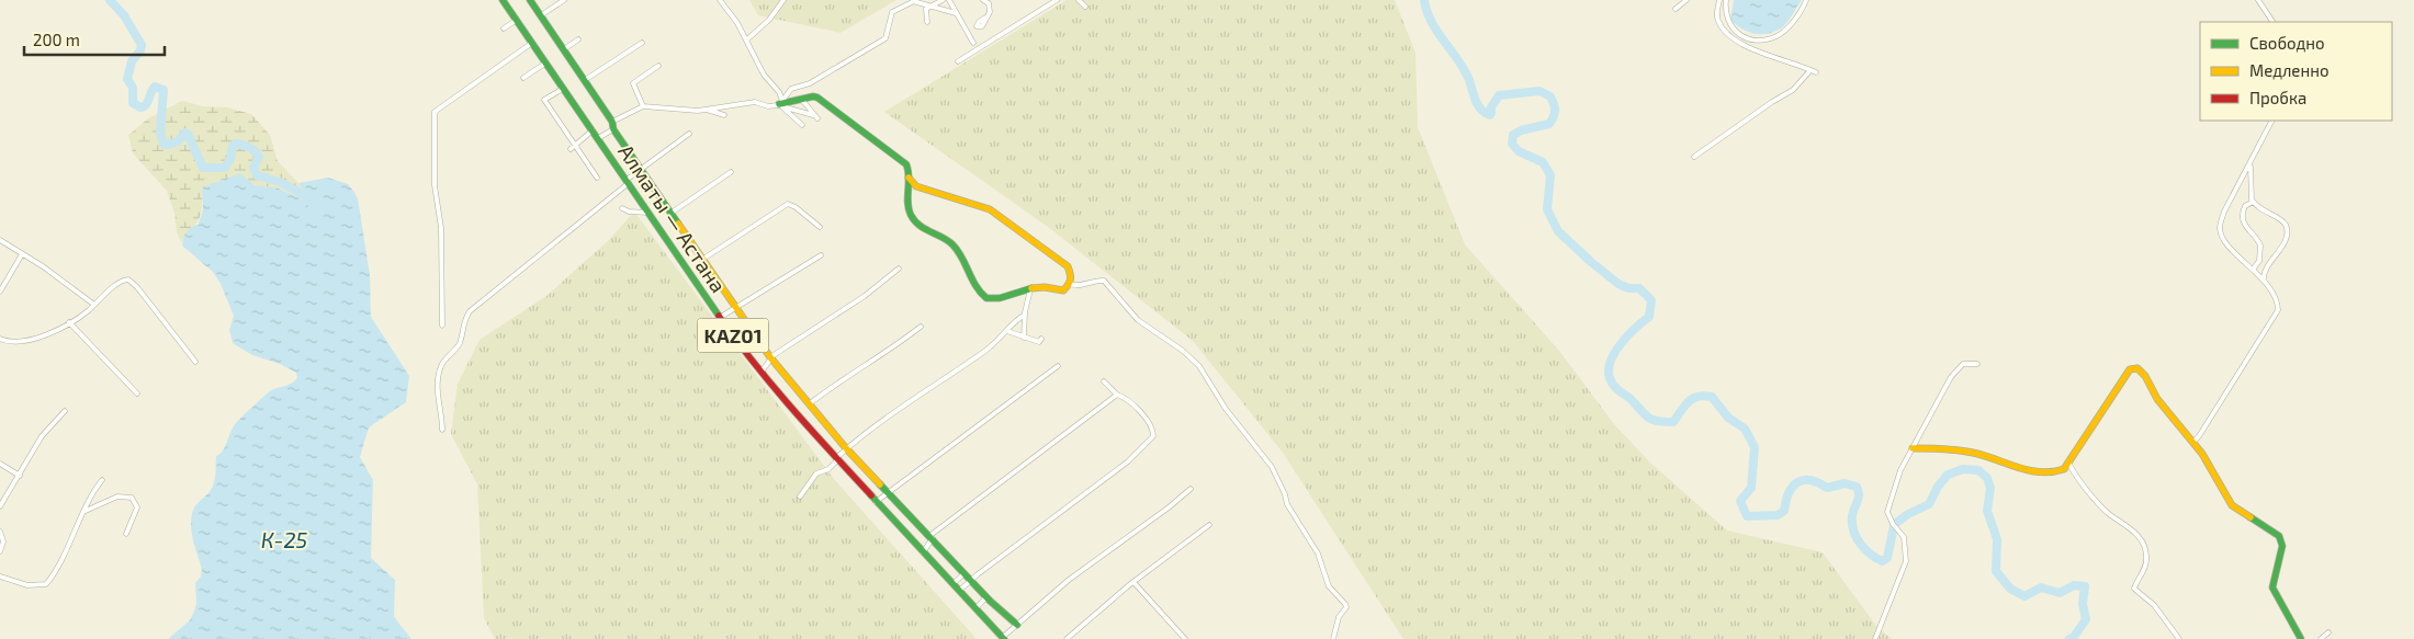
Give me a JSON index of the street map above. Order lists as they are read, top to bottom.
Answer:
{
  "streets": {
    "main road": ["Алматы — Астана", "KАZ01"]
  },
  "water": ["К-25"],
  "legend": ["Свободно", "Медленно", "Пробка"],
  "scale_bar": "200 m"
}
